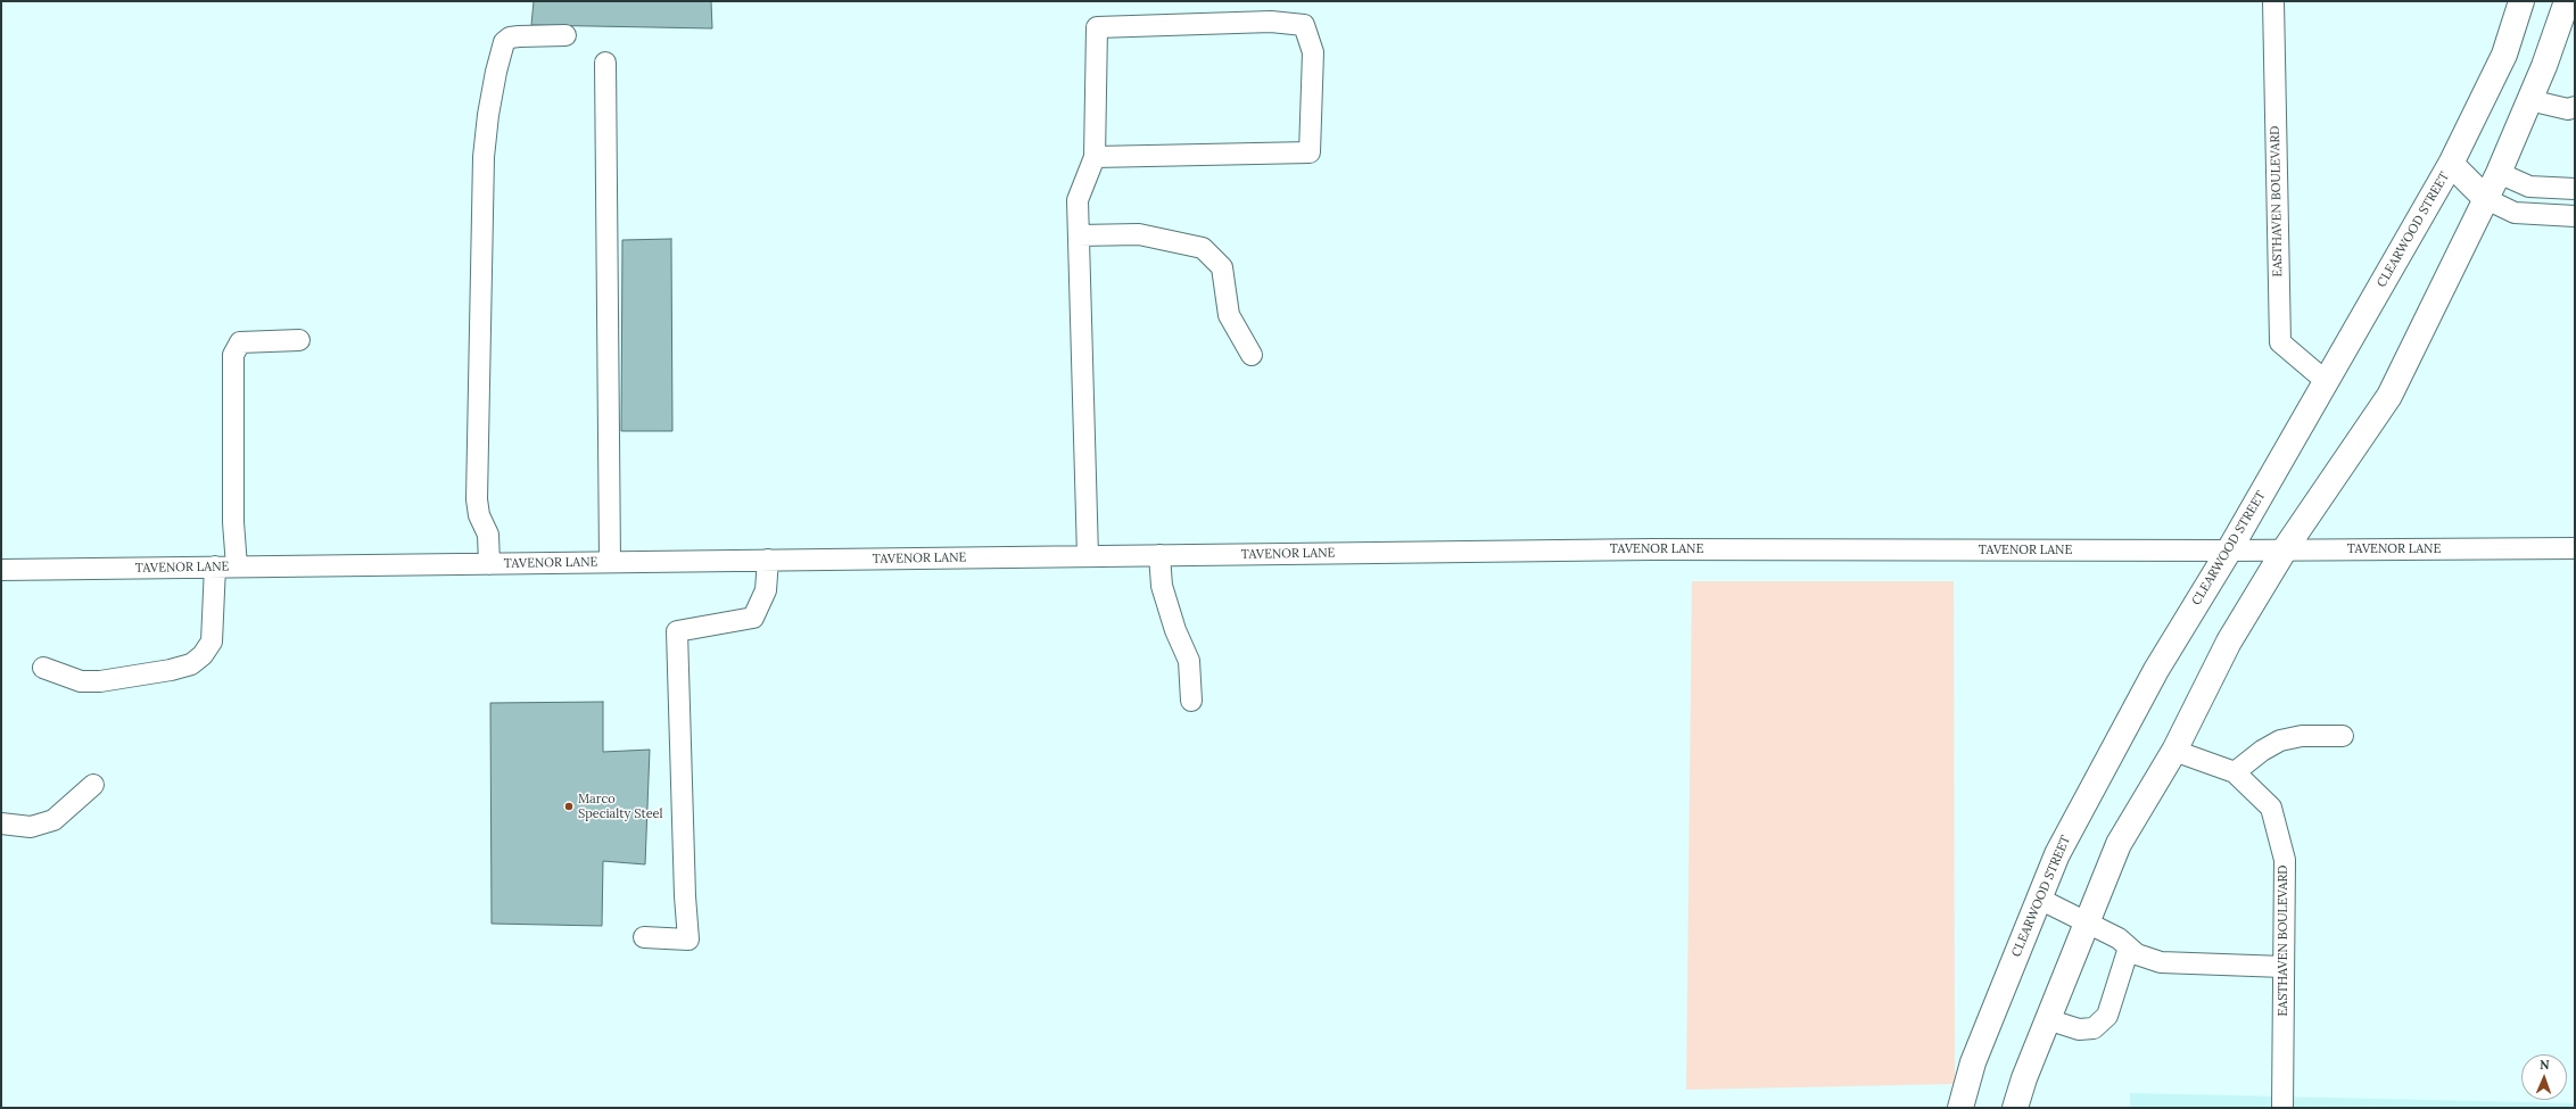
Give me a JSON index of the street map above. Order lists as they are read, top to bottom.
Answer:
{
  "streets": {
    "main road": ["CLEARWOOD STREET"],
    "street": ["EASTHAVEN BOULEVARD", "TAVENOR LANE"]
  },
  "crossings": [
    ["EASTHAVEN BOULEVARD", "CLEARWOOD STREET"],
    ["CLEARWOOD STREET", "TAVENOR LANE"]
  ],
  "places": ["Marco Specialty Steel"],
  "north": "top"
}
